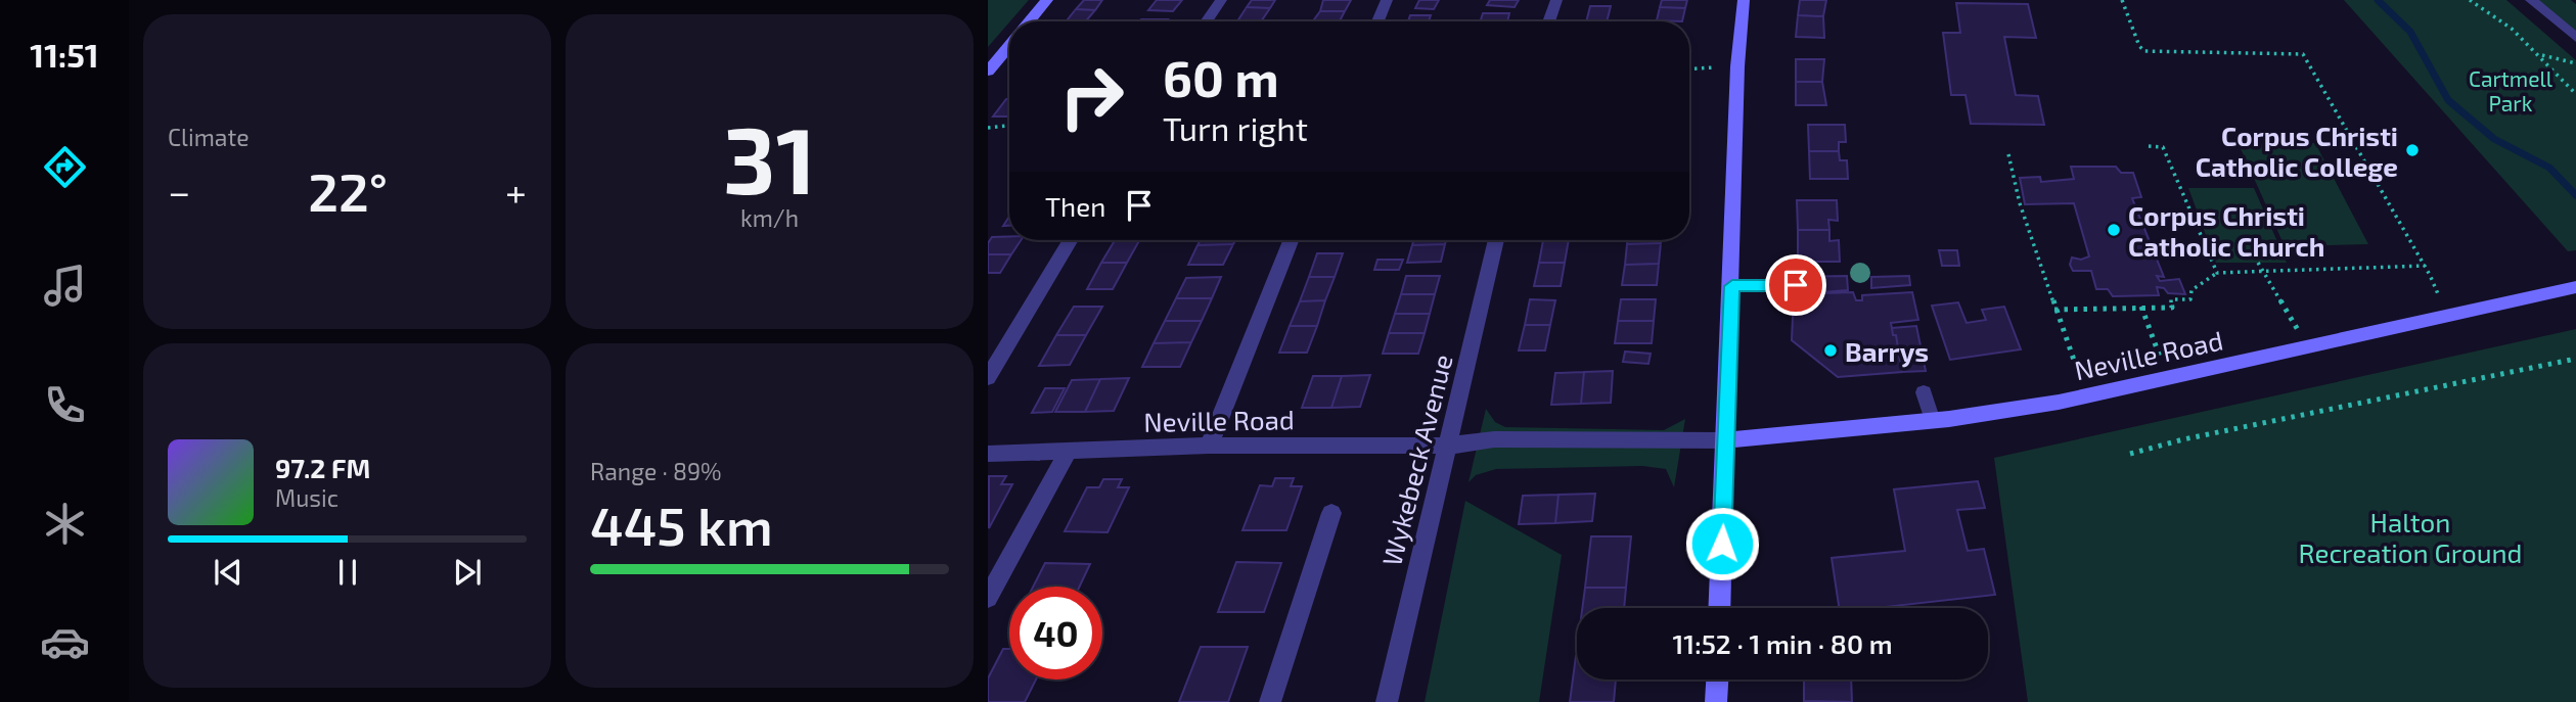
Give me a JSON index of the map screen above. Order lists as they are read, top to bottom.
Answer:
{
  "streets": {
    "street": ["Neville Road", "Wykebeck Avenue"]
  },
  "crossings": [
    ["Neville Road", "Wykebeck Avenue"]
  ],
  "parks": ["Cartmell Park", "Halton Recreation Ground"],
  "places": ["Corpus Christi Catholic College", "Corpus Christi Catholic Church", "Barrys"],
  "page": {
    "tabs": "11:51",
    "tile": [
      "Climate",
      ["31", "km/h"],
      ["Range · 89%", "445 km"]
    ],
    "turn": ["60 m", "Turn right"],
    "heat": ["−", "22°", "+"],
    "then": "Then",
    "song": ["97.2 FM", "Music"],
    "limit": "40",
    "trip": "11:52 · 1 min · 80 m"
  }
}
